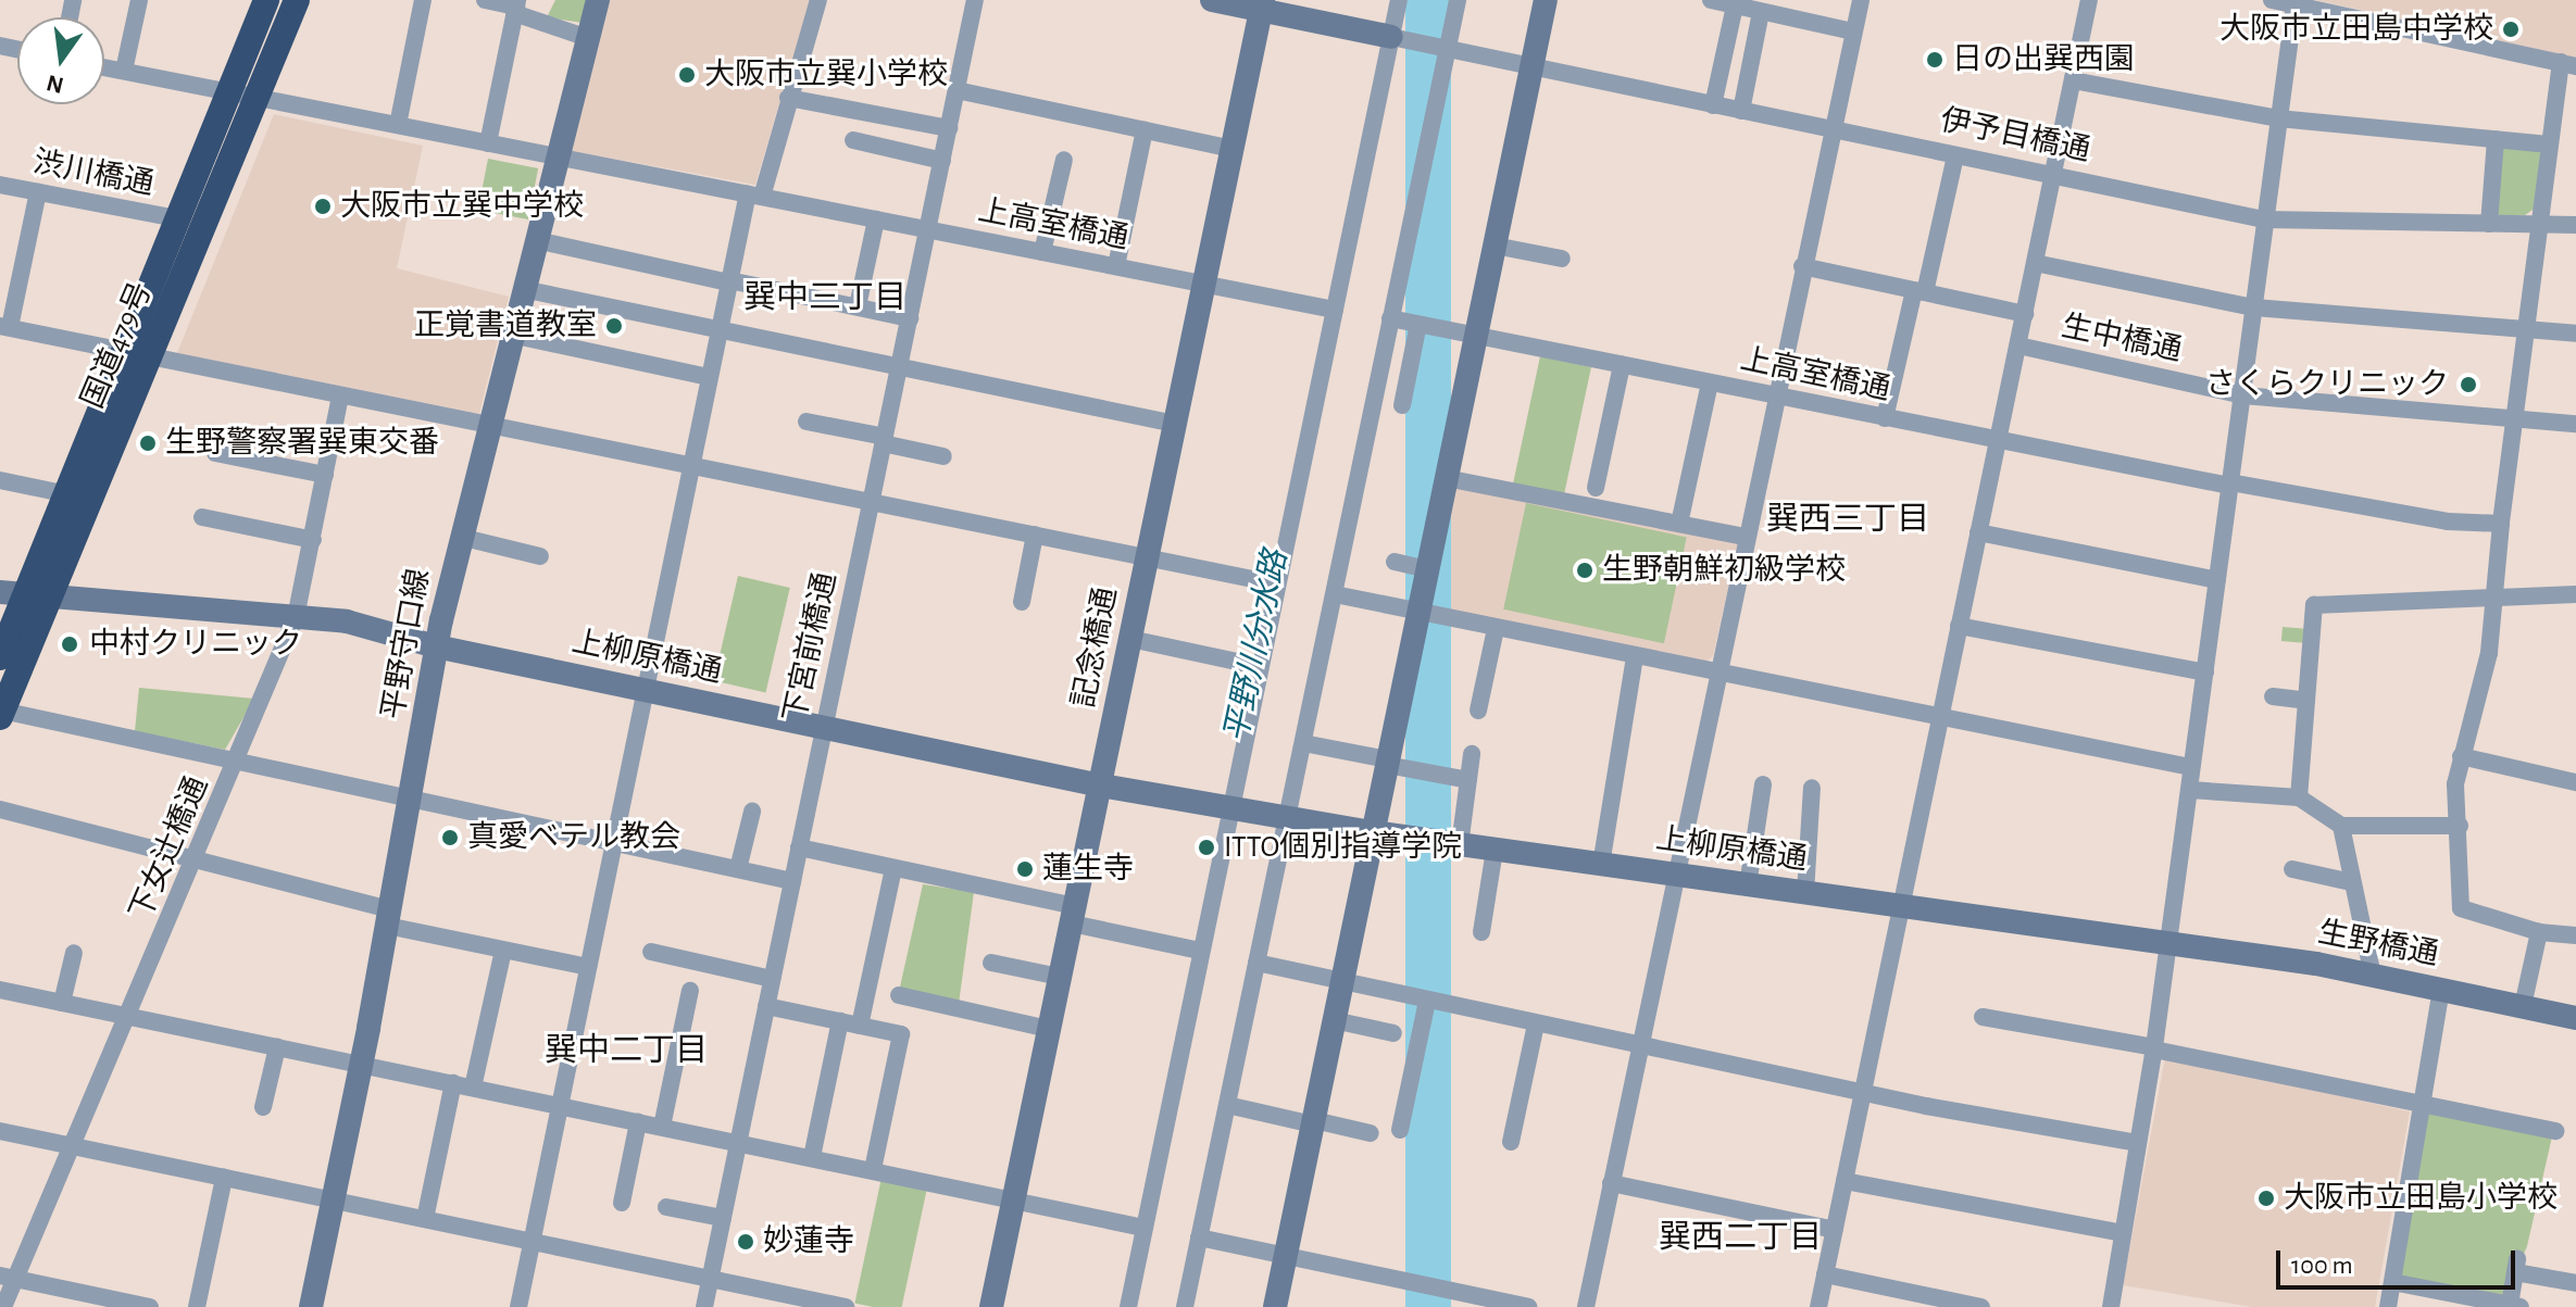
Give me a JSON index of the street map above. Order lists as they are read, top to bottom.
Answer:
{
  "streets": {
    "highway": ["国道479号"],
    "street": [
      "伊予目橋通",
      "渋川橋通",
      "上高室橋通",
      "生中橋通",
      "平野守口線",
      "下宮前橋通",
      "記念橋通",
      "上柳原橋通",
      "下女辻橋通",
      "生野橋通"
    ]
  },
  "crossings": [
    ["渋川橋通", "国道479号"],
    ["上高室橋通", "国道479号"],
    ["上高室橋通", "平野守口線"],
    ["上高室橋通", "下宮前橋通"],
    ["上高室橋通", "記念橋通"],
    ["国道479号", "上柳原橋通"],
    ["平野守口線", "上柳原橋通"],
    ["下宮前橋通", "上柳原橋通"],
    ["記念橋通", "上柳原橋通"],
    ["上柳原橋通", "下女辻橋通"],
    ["上柳原橋通", "生野橋通"]
  ],
  "districts": [
    "巽中三丁目",
    "巽西三丁目",
    "巽中二丁目",
    "巽西二丁目"
  ],
  "water": ["平野川分水路"],
  "places": [
    "大阪市立田島中学校",
    "日の出巽西園",
    "大阪市立巽小学校",
    "大阪市立巽中学校",
    "正覚書道教室",
    "さくらクリニック",
    "生野警察署巽東交番",
    "生野朝鮮初級学校",
    "中村クリニック",
    "真愛ベテル教会",
    "ITTO個別指導学院",
    "蓮生寺",
    "大阪市立田島小学校",
    "妙蓮寺"
  ],
  "scale_bar": "100 m",
  "north": "bottom"
}
